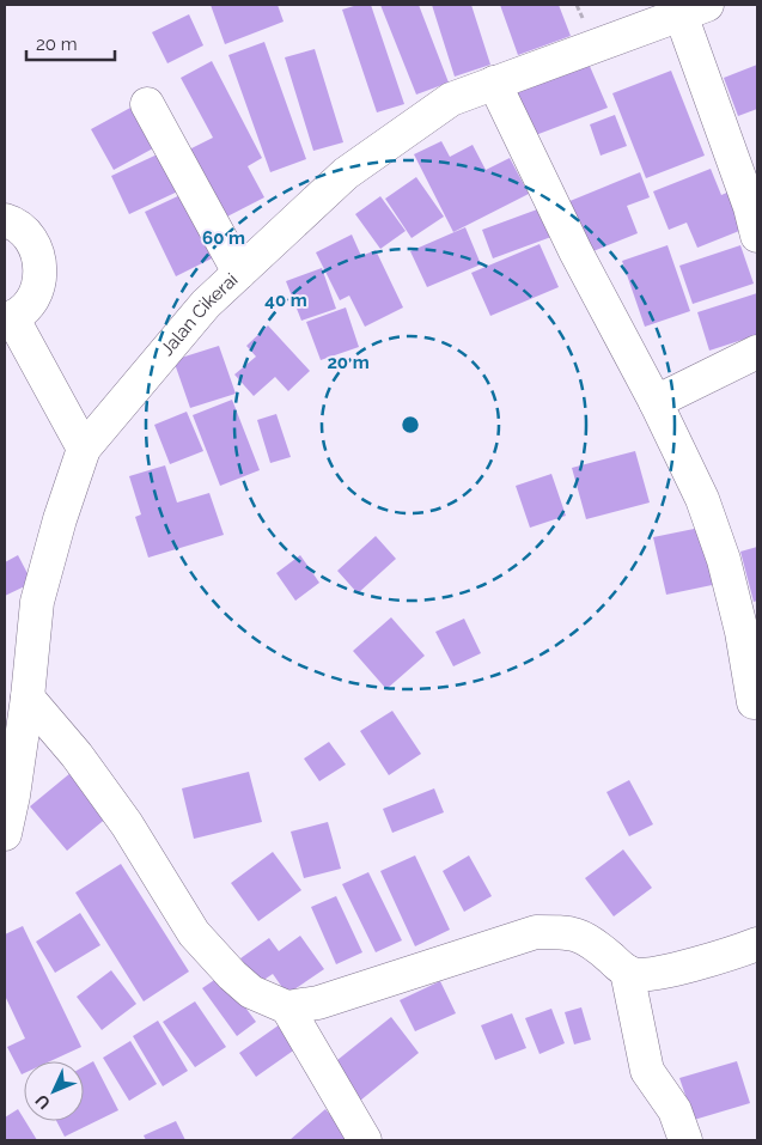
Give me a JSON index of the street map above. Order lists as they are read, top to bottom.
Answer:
{
  "streets": {
    "street": ["Jalan Cikerai"]
  },
  "scale_bar": "20 m",
  "north": "bottom left",
  "rings": ["60 m", "40 m", "20 m"]
}
